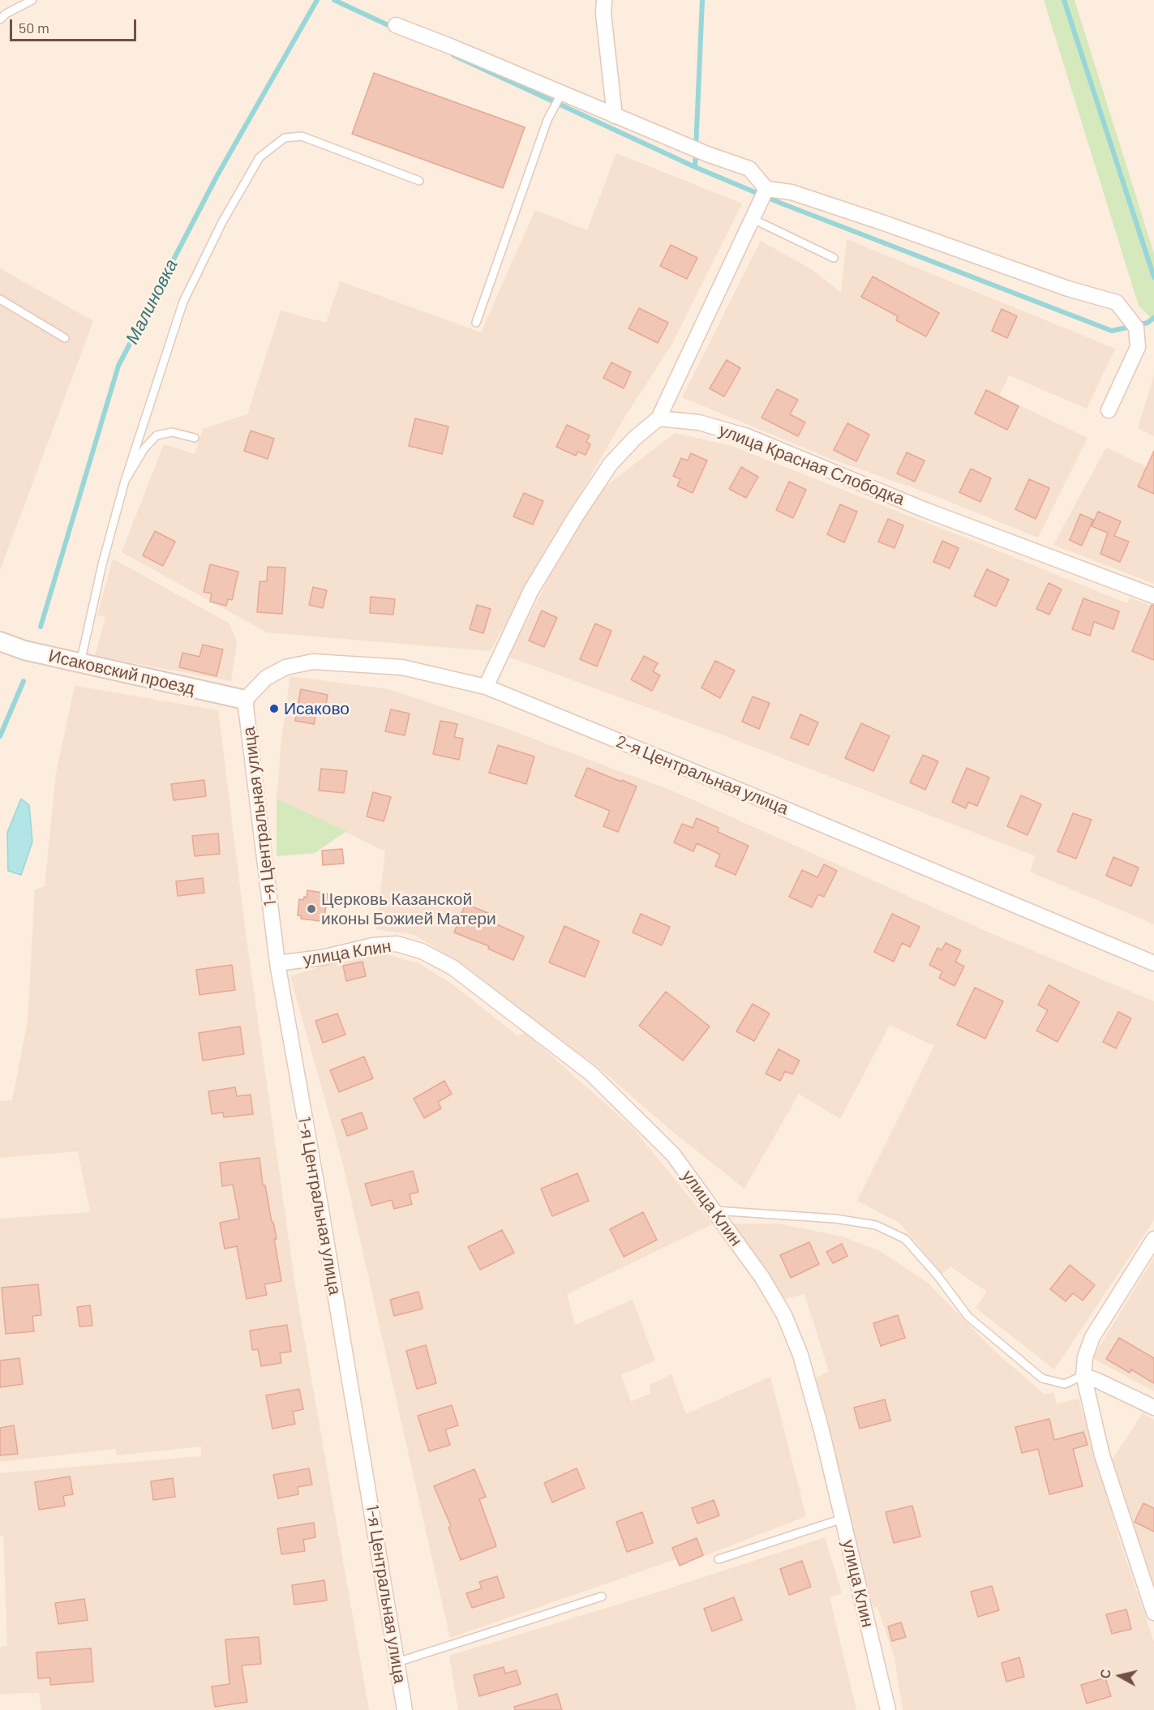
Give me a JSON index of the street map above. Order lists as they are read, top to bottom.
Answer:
{
  "streets": {
    "street": [
      "улица Красная Слободка",
      "Исаковский проезд",
      "2-я Центральная улица",
      "1-я Центральная улица",
      "улица Клин"
    ]
  },
  "crossings": [
    ["Исаковский проезд", "2-я Центральная улица"],
    ["Исаковский проезд", "1-я Центральная улица"],
    ["2-я Центральная улица", "1-я Центральная улица"],
    ["1-я Центральная улица", "улица Клин"]
  ],
  "water": ["Малиновка"],
  "places": ["Исаково", "Церковь Казанской иконы Божией Матери"],
  "scale_bar": "50 m",
  "north": "left"
}
